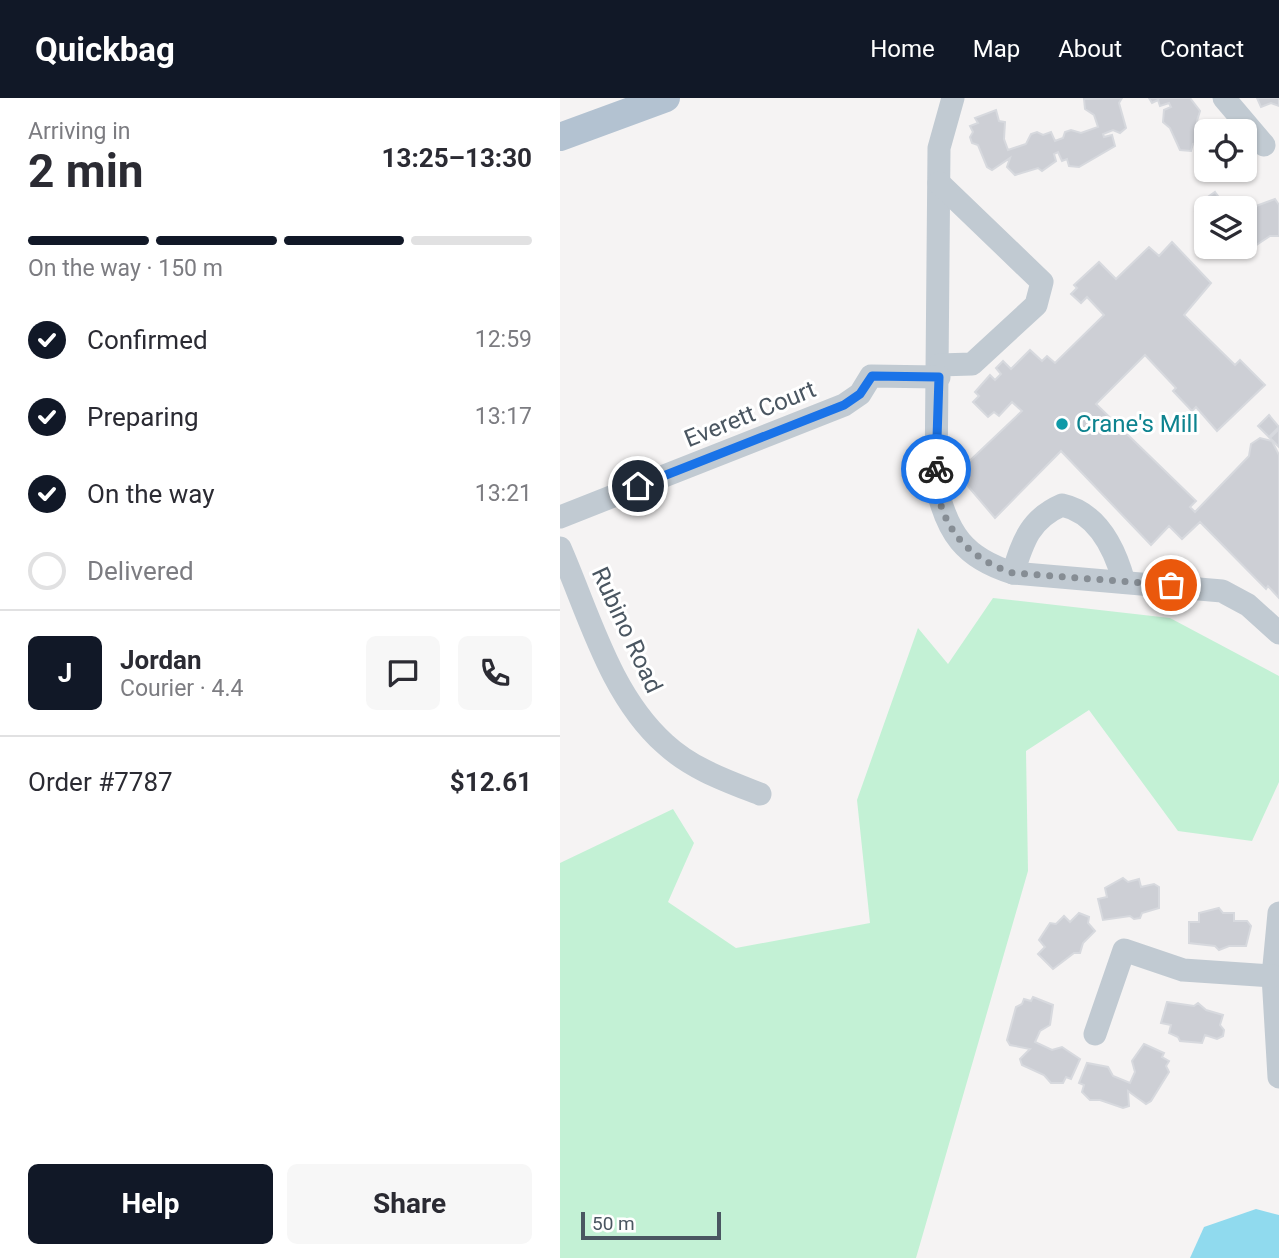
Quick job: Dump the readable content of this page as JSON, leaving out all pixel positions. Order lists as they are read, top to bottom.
{
  "streets": {
    "street": ["Everett Court", "Rubino Road"]
  },
  "places": ["Crane's Mill"],
  "scale_bar": "50 m",
  "page": {
    "header": "Quickbag",
    "nav": [
      "Home",
      "Map",
      "About",
      "Contact"
    ],
    "heading": ["2 min", "Arriving in", "13:25–13:30"],
    "panel": [
      "Jordan",
      "Courier · 4.4",
      "Order #7787",
      "$12.61"
    ],
    "bar": "On the way · 150 m",
    "list": [
      ["Confirmed", "12:59"],
      ["Preparing", "13:17"],
      ["On the way", "13:21"],
      "Delivered"
    ],
    "round": "J",
    "buttons": ["Help", "Share"],
    "scale": "50 m"
  }
}
